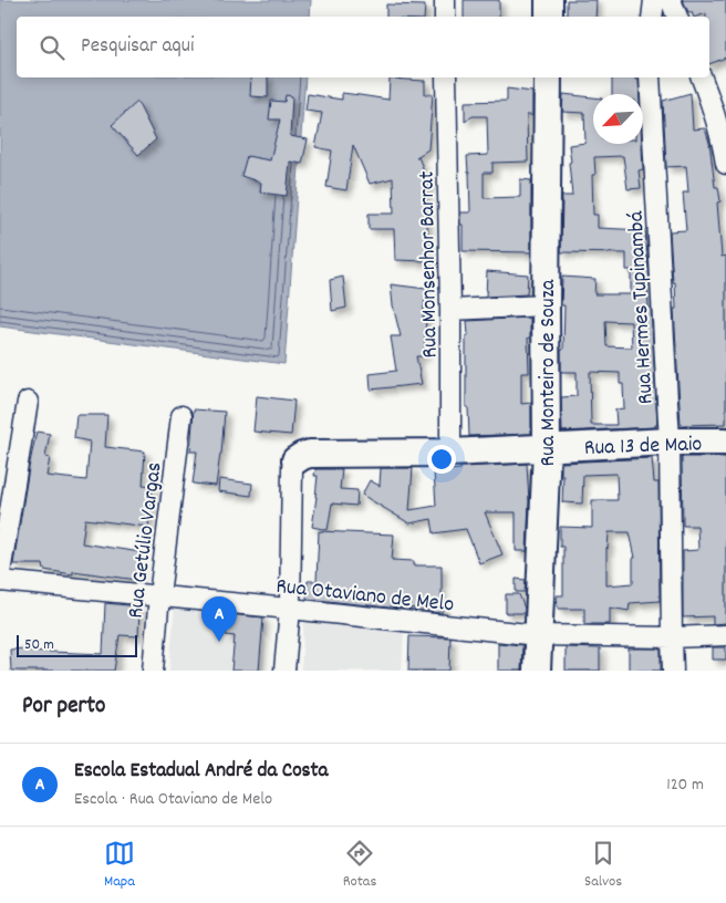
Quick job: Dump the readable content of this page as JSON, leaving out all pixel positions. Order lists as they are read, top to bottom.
{
  "streets": {
    "street": [
      "Rua Monsenhor Barrat",
      "Rua Hermes Tupinambá",
      "Rua Monteiro de Souza",
      "Rua 13 de Maio",
      "Rua Getúlio Vargas",
      "Rua Otaviano de Melo"
    ]
  },
  "crossings": [
    ["Rua Monsenhor Barrat", "Rua 13 de Maio"],
    ["Rua Hermes Tupinambá", "Rua 13 de Maio"],
    ["Rua Hermes Tupinambá", "Rua Otaviano de Melo"],
    ["Rua Monteiro de Souza", "Rua 13 de Maio"],
    ["Rua Monteiro de Souza", "Rua Otaviano de Melo"],
    ["Rua Getúlio Vargas", "Rua Otaviano de Melo"]
  ],
  "scale_bar": "50 m",
  "north": "bottom left",
  "page": {
    "search": "Pesquisar aqui",
    "pins": "A",
    "scale": "50 m",
    "heading": "Por perto",
    "list": [
      {
        "mark": "A",
        "name": "Escola Estadual André da Costa",
        "note": "Escola · Rua Otaviano de Melo",
        "value": "120 m"
      }
    ],
    "nav": ["Mapa", "Rotas", "Salvos"]
  }
}
